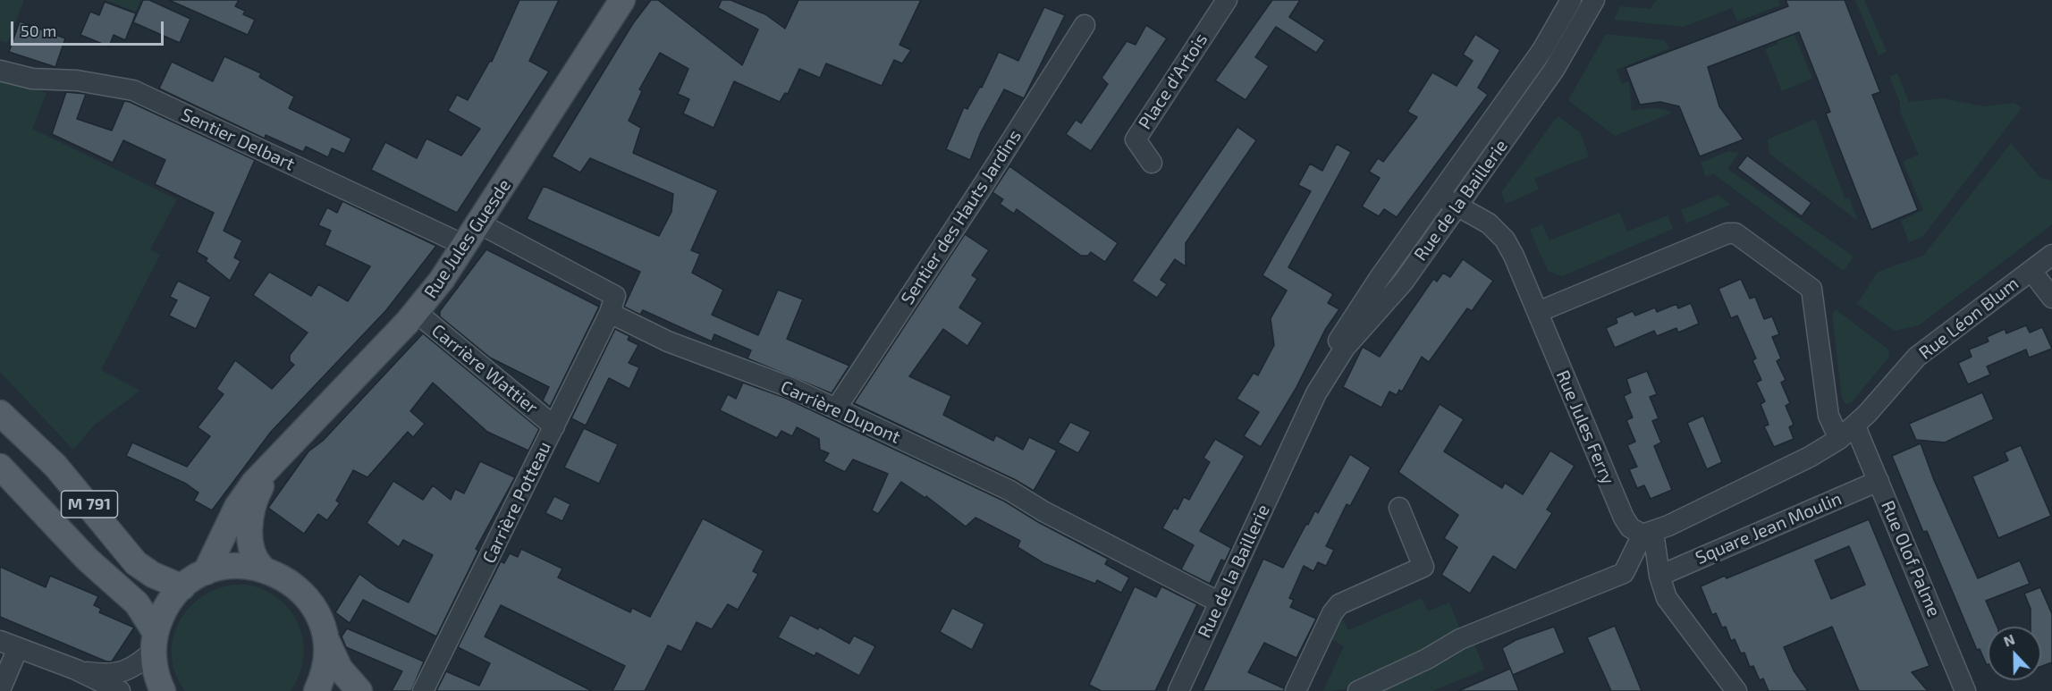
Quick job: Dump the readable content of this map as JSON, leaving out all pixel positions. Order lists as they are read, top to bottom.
{
  "streets": {
    "main road": ["Rue Jules Guesde", "M 791"],
    "street": [
      "Place d'Artois",
      "Sentier Delbart",
      "Rue de la Baillerie",
      "Sentier des Hauts Jardins",
      "Rue Léon Blum",
      "Carrière Wattier",
      "Carrière Dupont",
      "Rue Jules Ferry",
      "Carrière Potteau",
      "Square Jean Moulin",
      "Rue Olof Palme"
    ]
  },
  "crossings": [
    ["Sentier Delbart", "Rue Jules Guesde"],
    ["Rue de la Baillerie", "Carrière Dupont"],
    ["Rue de la Baillerie", "Rue Jules Ferry"],
    ["Sentier des Hauts Jardins", "Carrière Dupont"],
    ["Rue Jules Guesde", "Carrière Wattier"],
    ["Rue Léon Blum", "Rue Olof Palme"],
    ["Carrière Wattier", "Carrière Potteau"],
    ["Carrière Dupont", "Carrière Potteau"],
    ["Square Jean Moulin", "Rue Olof Palme"]
  ],
  "scale_bar": "50 m",
  "north": "top"
}
